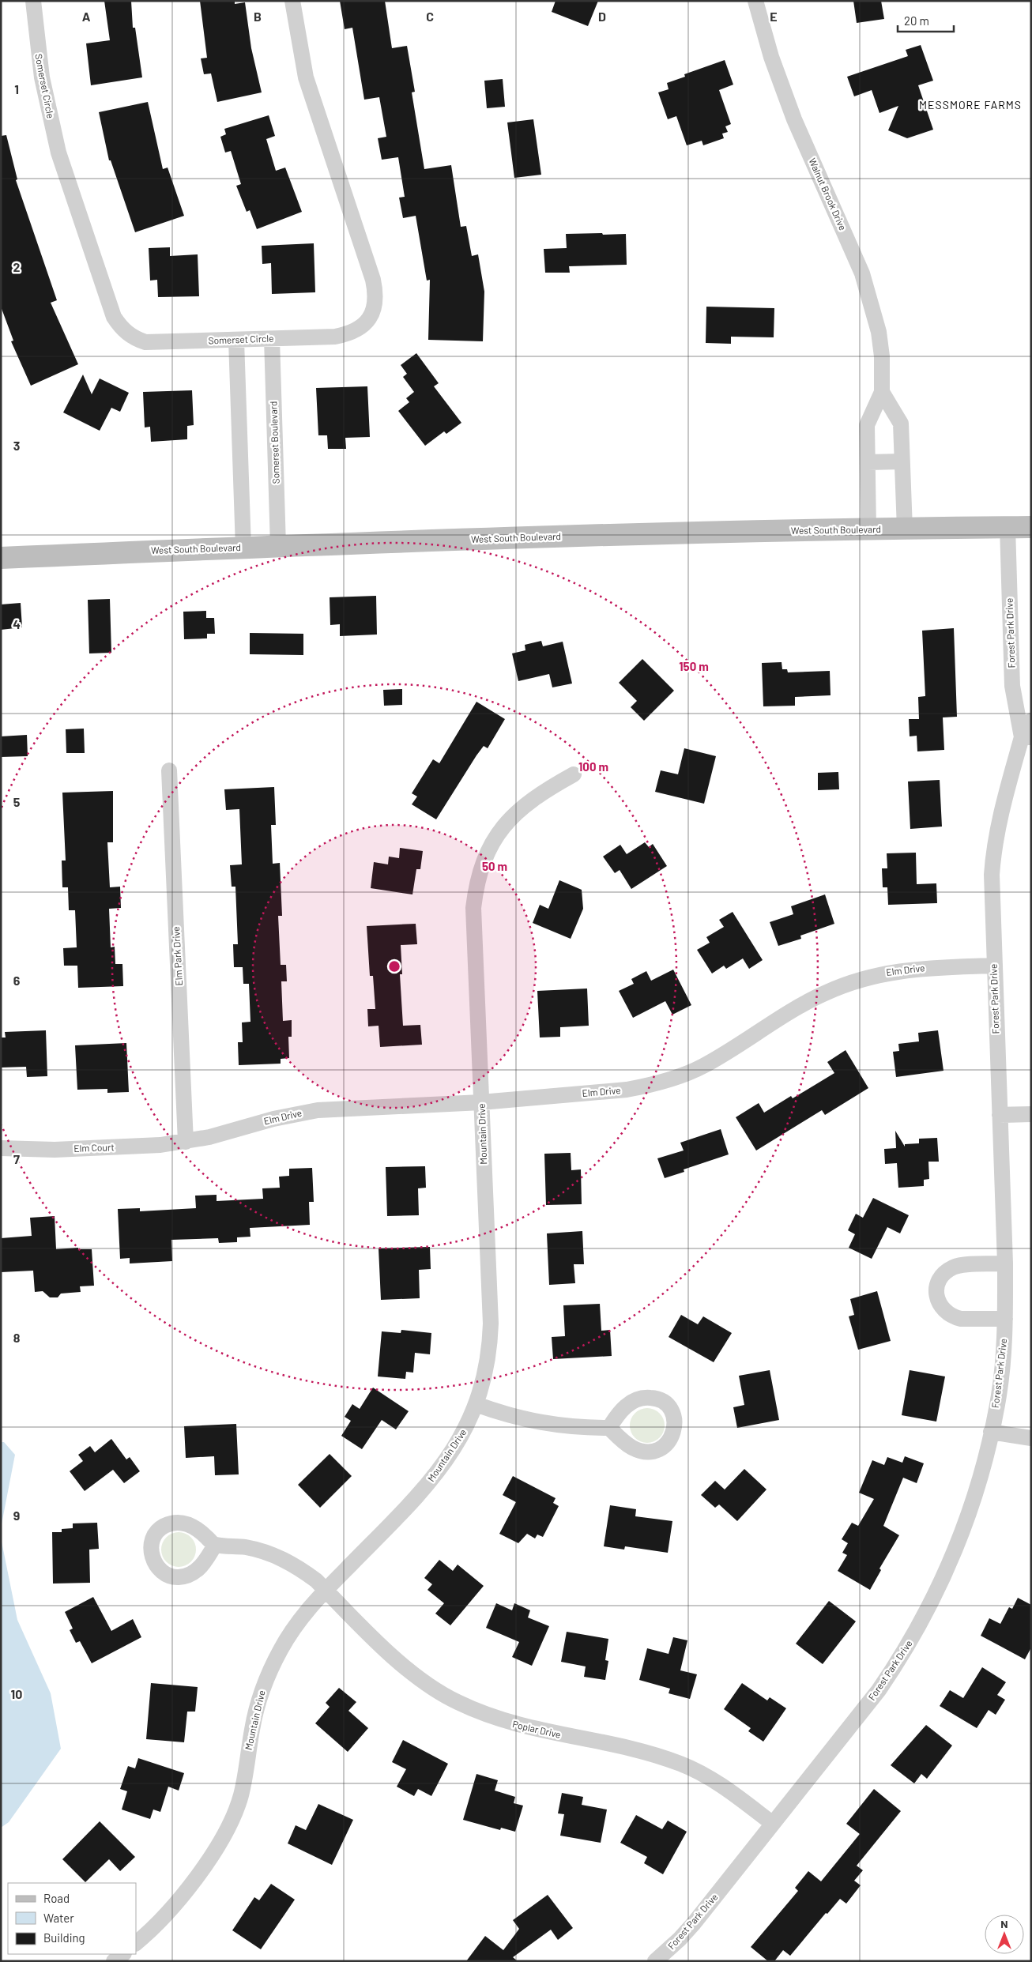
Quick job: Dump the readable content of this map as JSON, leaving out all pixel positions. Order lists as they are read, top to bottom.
{
  "streets": {
    "main road": ["West South Boulevard"],
    "street": [
      "Somerset Circle",
      "Walnut Brook Drive",
      "Somerset Boulevard",
      "Forest Park Drive",
      "Elm Park Drive",
      "Elm Drive",
      "Mountain Drive",
      "Elm Court",
      "Poplar Drive"
    ]
  },
  "crossings": [
    ["Somerset Circle", "Somerset Boulevard"],
    ["Walnut Brook Drive", "West South Boulevard"],
    ["Somerset Boulevard", "West South Boulevard"],
    ["West South Boulevard", "Forest Park Drive"],
    ["Forest Park Drive", "Elm Drive"],
    ["Forest Park Drive", "Poplar Drive"],
    ["Elm Park Drive", "Elm Drive"],
    ["Elm Park Drive", "Elm Court"],
    ["Elm Drive", "Mountain Drive"],
    ["Elm Drive", "Elm Court"],
    ["Mountain Drive", "Poplar Drive"]
  ],
  "districts": ["MESSMORE FARMS"],
  "legend": ["Road", "Water", "Building"],
  "scale_bar": "20 m",
  "north": "top",
  "grid": {
    "columns": [
      "A",
      "B",
      "C",
      "D",
      "E"
    ],
    "rows": [
      "1",
      "2",
      "3",
      "4",
      "5",
      "6",
      "7",
      "8",
      "9",
      "10"
    ]
  },
  "rings": ["150 m", "100 m", "50 m"]
}
